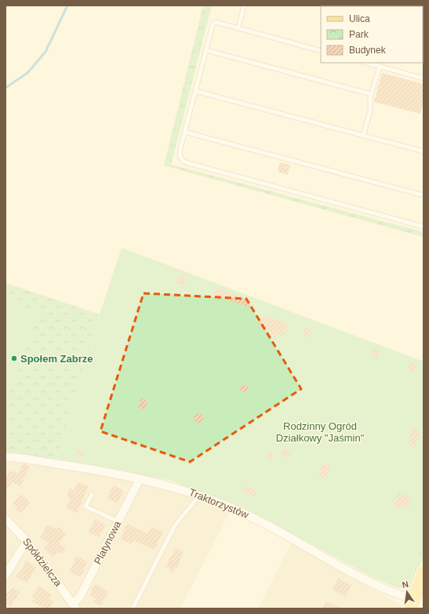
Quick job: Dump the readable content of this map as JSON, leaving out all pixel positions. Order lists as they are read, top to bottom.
{
  "streets": {
    "street": ["Traktorzystów", "Platynowa", "Spółdzielcza"]
  },
  "crossings": [
    ["Traktorzystów", "Platynowa"],
    ["Platynowa", "Spółdzielcza"]
  ],
  "parks": ["Rodzinny Ogród Działkowy \"Jaśmin\""],
  "places": ["Społem Zabrze"],
  "legend": ["Ulica", "Park", "Budynek"],
  "north": "top"
}
